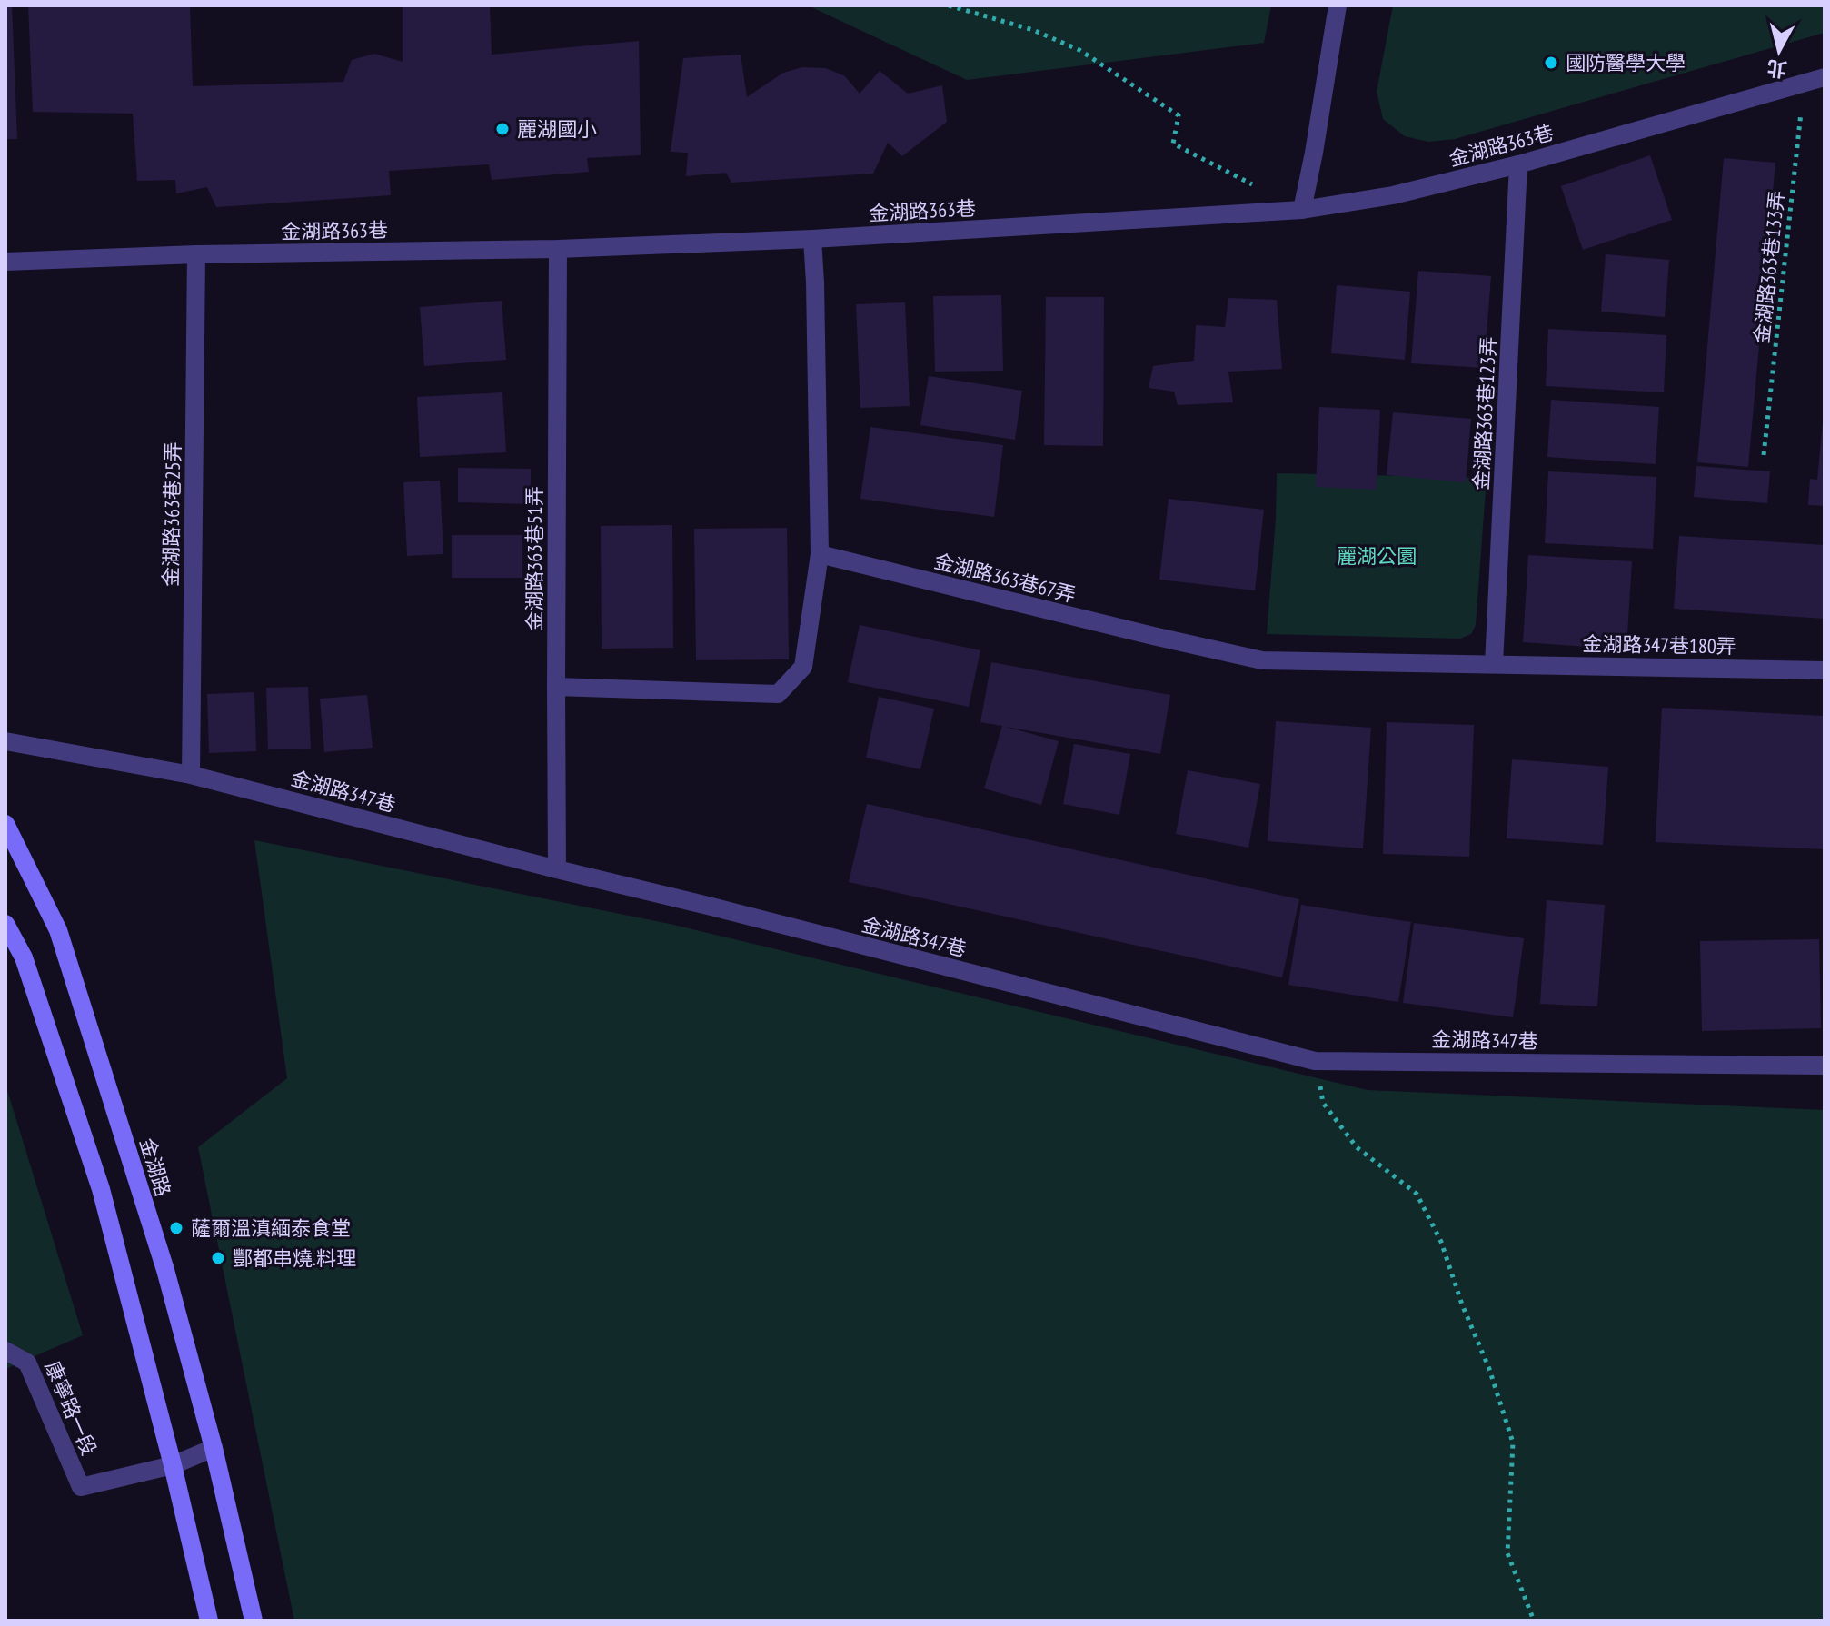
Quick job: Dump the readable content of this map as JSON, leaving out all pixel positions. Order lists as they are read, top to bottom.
{
  "streets": {
    "main road": ["金湖路"],
    "street": [
      "金湖路363巷",
      "金湖路363巷123弄",
      "金湖路363巷25弄",
      "金湖路363巷51弄",
      "金湖路363巷67弄",
      "金湖路347巷180弄",
      "金湖路347巷",
      "康寧路一段"
    ],
    "path": ["金湖路363巷133弄"]
  },
  "crossings": [
    ["金湖路363巷", "金湖路363巷133弄"],
    ["金湖路363巷", "金湖路363巷123弄"],
    ["金湖路363巷", "金湖路363巷25弄"],
    ["金湖路363巷", "金湖路363巷51弄"],
    ["金湖路363巷123弄", "金湖路363巷67弄"],
    ["金湖路363巷123弄", "金湖路347巷180弄"],
    ["金湖路363巷25弄", "金湖路347巷"],
    ["金湖路363巷51弄", "金湖路347巷"],
    ["金湖路363巷67弄", "金湖路347巷180弄"],
    ["金湖路", "康寧路一段"]
  ],
  "parks": ["麗湖公園"],
  "places": [
    "國防醫學大學",
    "麗湖國小",
    "薩爾溫滇緬泰食堂",
    "酆都串燒.料理"
  ],
  "north": "bottom"
}
